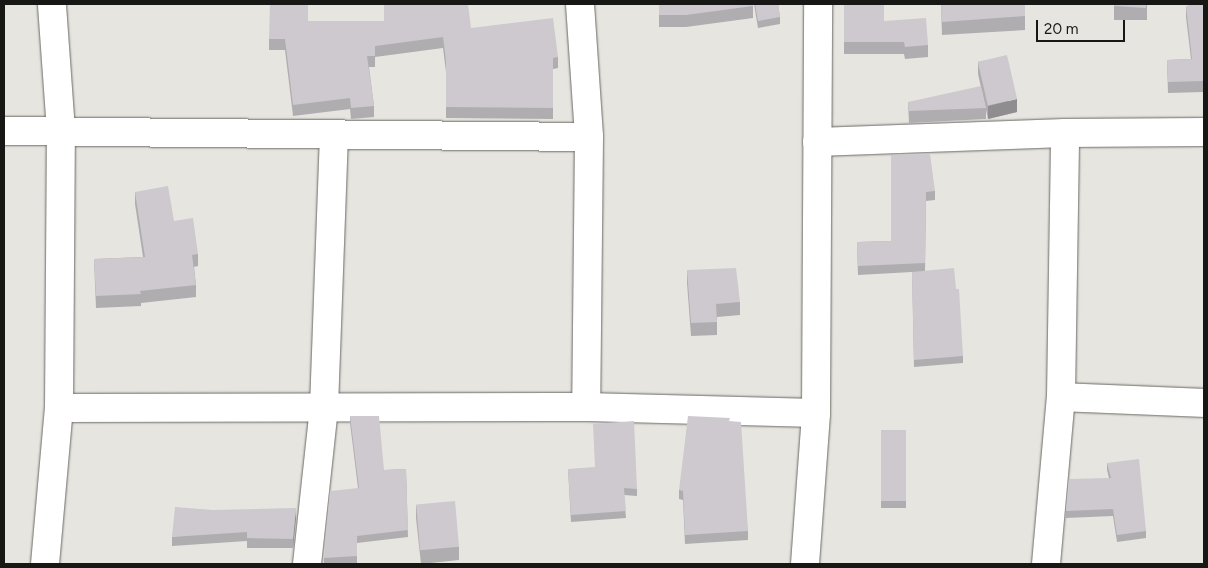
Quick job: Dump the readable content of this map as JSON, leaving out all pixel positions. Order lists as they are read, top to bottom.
{
  "scale_bar": "20 m"
}
